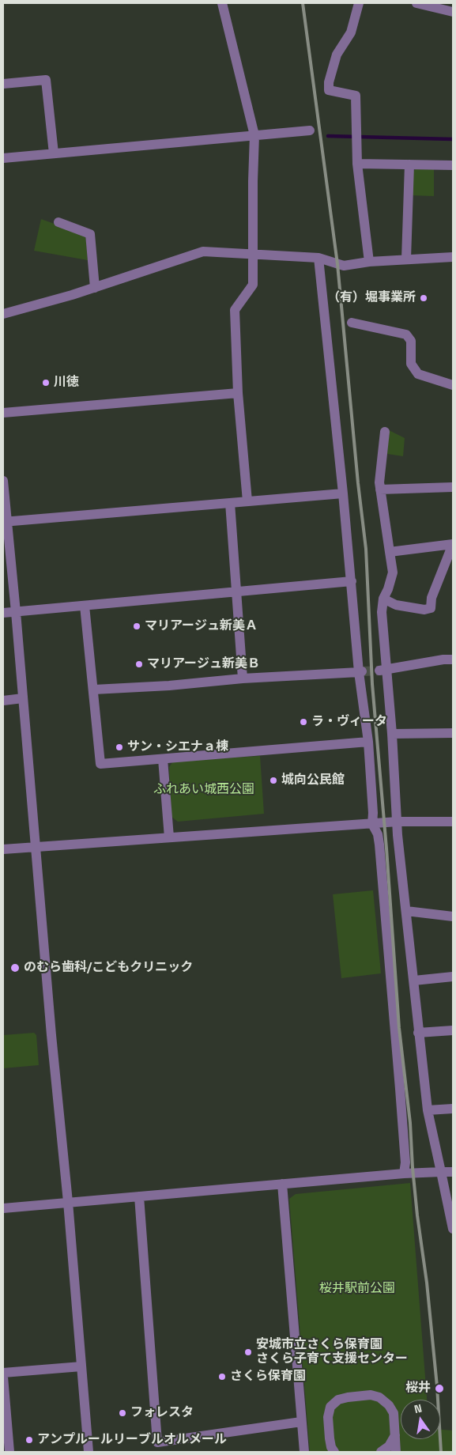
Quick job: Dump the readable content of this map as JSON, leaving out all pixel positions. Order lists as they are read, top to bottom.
{
  "parks": ["ふれあい城西公園", "桜井駅前公園"],
  "places": [
    "（有）堀事業所",
    "川徳",
    "マリアージュ新美Ａ",
    "マリアージュ新美Ｂ",
    "ラ・ヴィータ",
    "サン・シエナａ棟",
    "城向公民館",
    "のむら歯科/こどもクリニック",
    "安城市立さくら保育園 さくら子育て支援センター",
    "さくら保育園",
    "桜井",
    "フォレスタ",
    "アンプルールリーブルオルメール"
  ],
  "north": "top"
}
